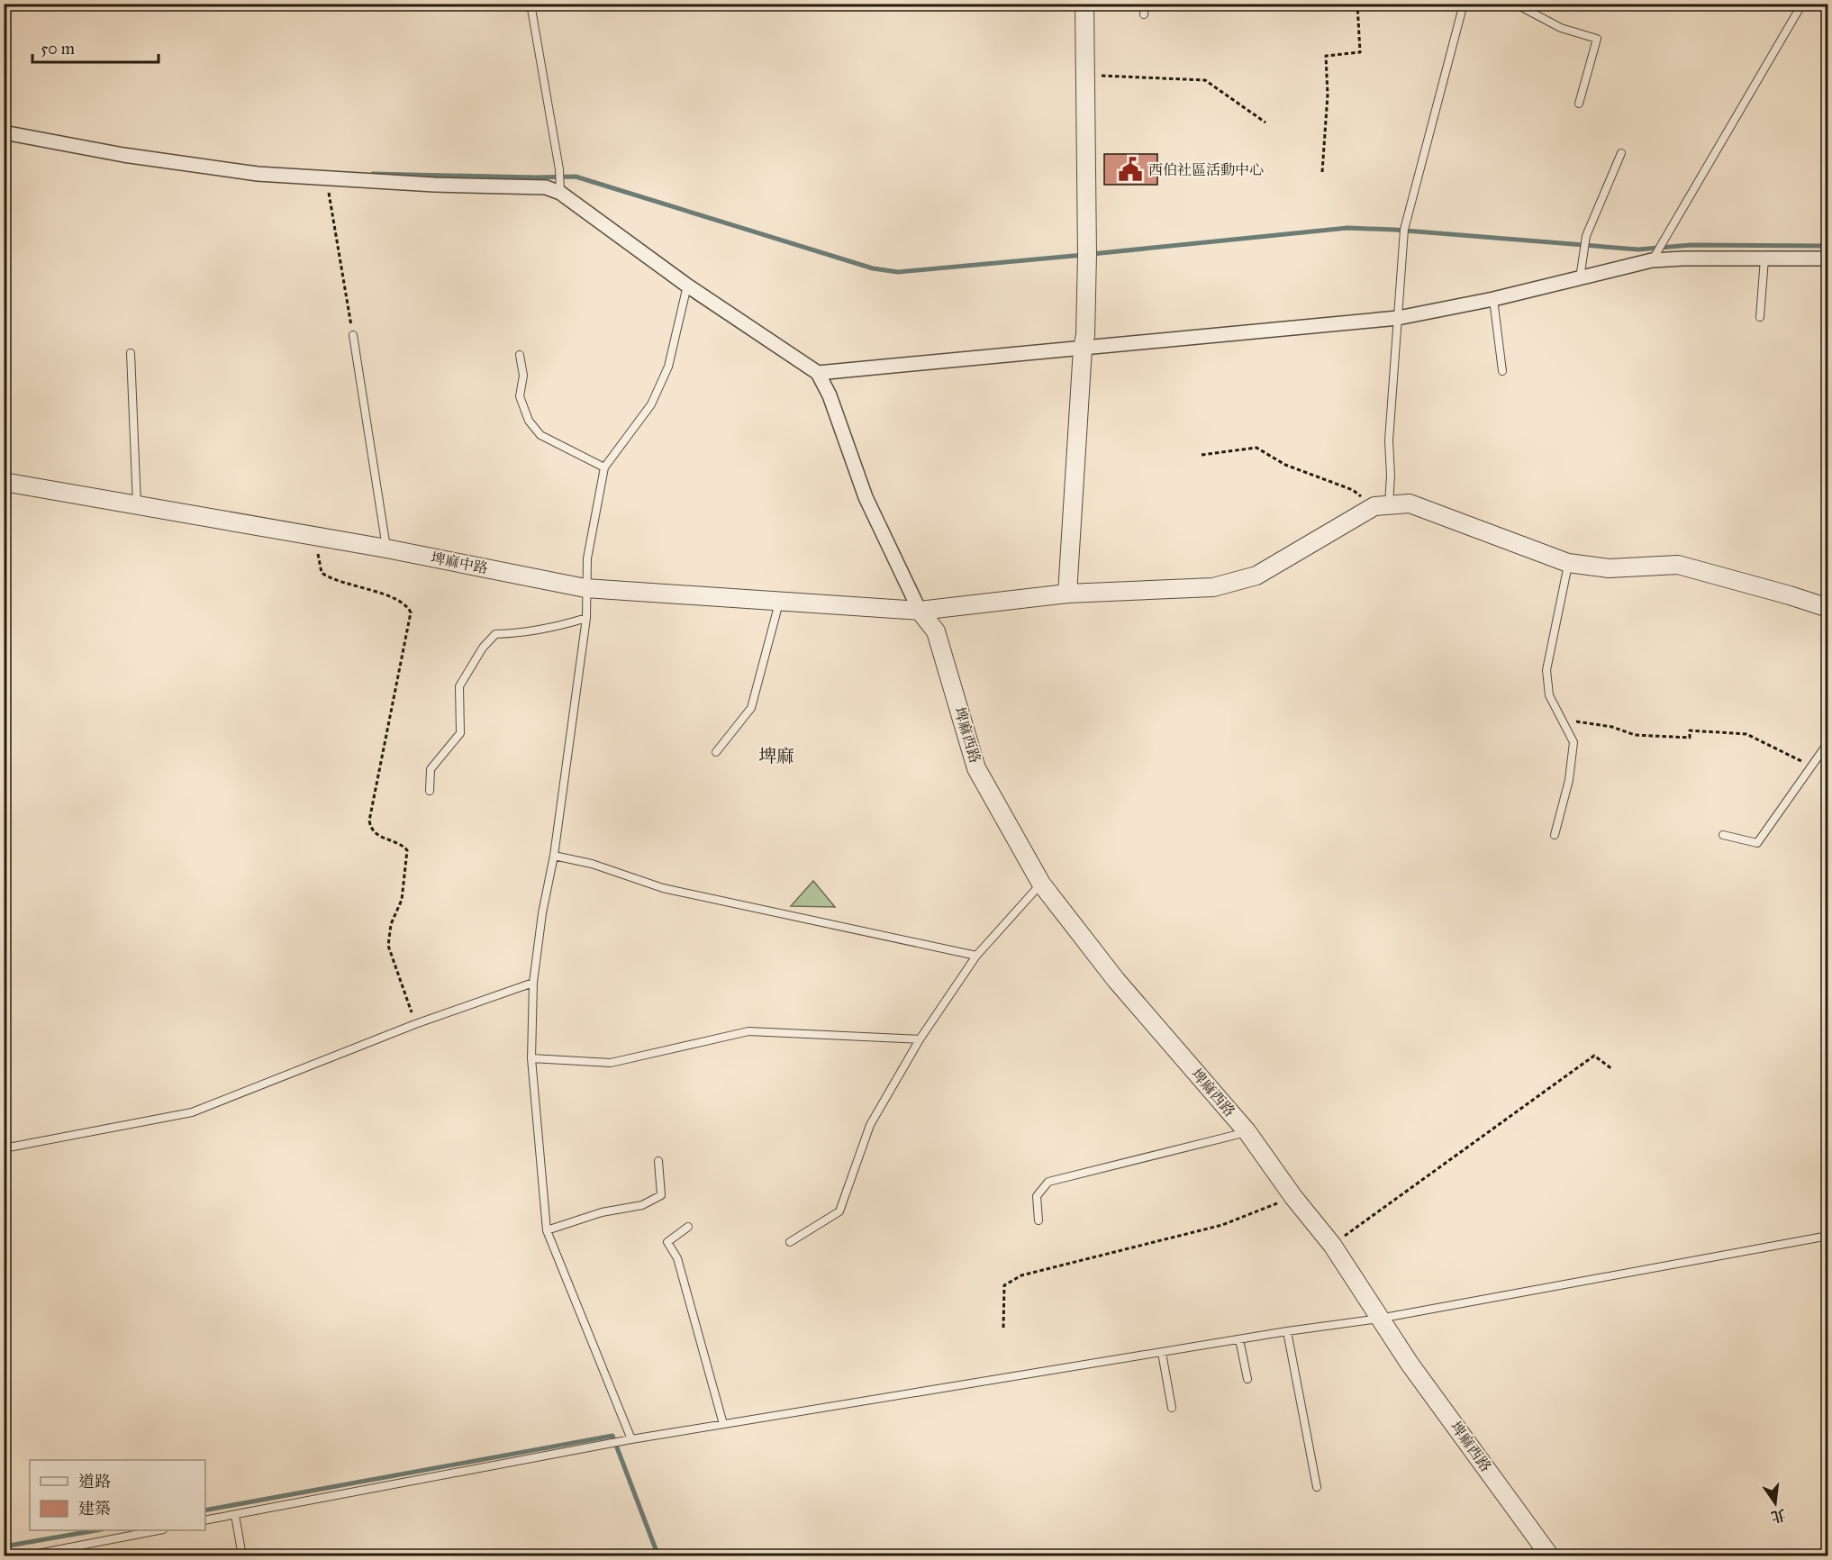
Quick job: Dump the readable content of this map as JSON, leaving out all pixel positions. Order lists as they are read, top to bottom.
{
  "streets": {
    "street": ["埤麻中路", "埤麻西路"]
  },
  "crossings": [
    ["埤麻中路", "埤麻西路"]
  ],
  "districts": ["埤麻"],
  "places": {
    "public building": ["西伯社區活動中心"]
  },
  "legend": ["道路", "建築"],
  "scale_bar": "50 m",
  "north": "bottom"
}
